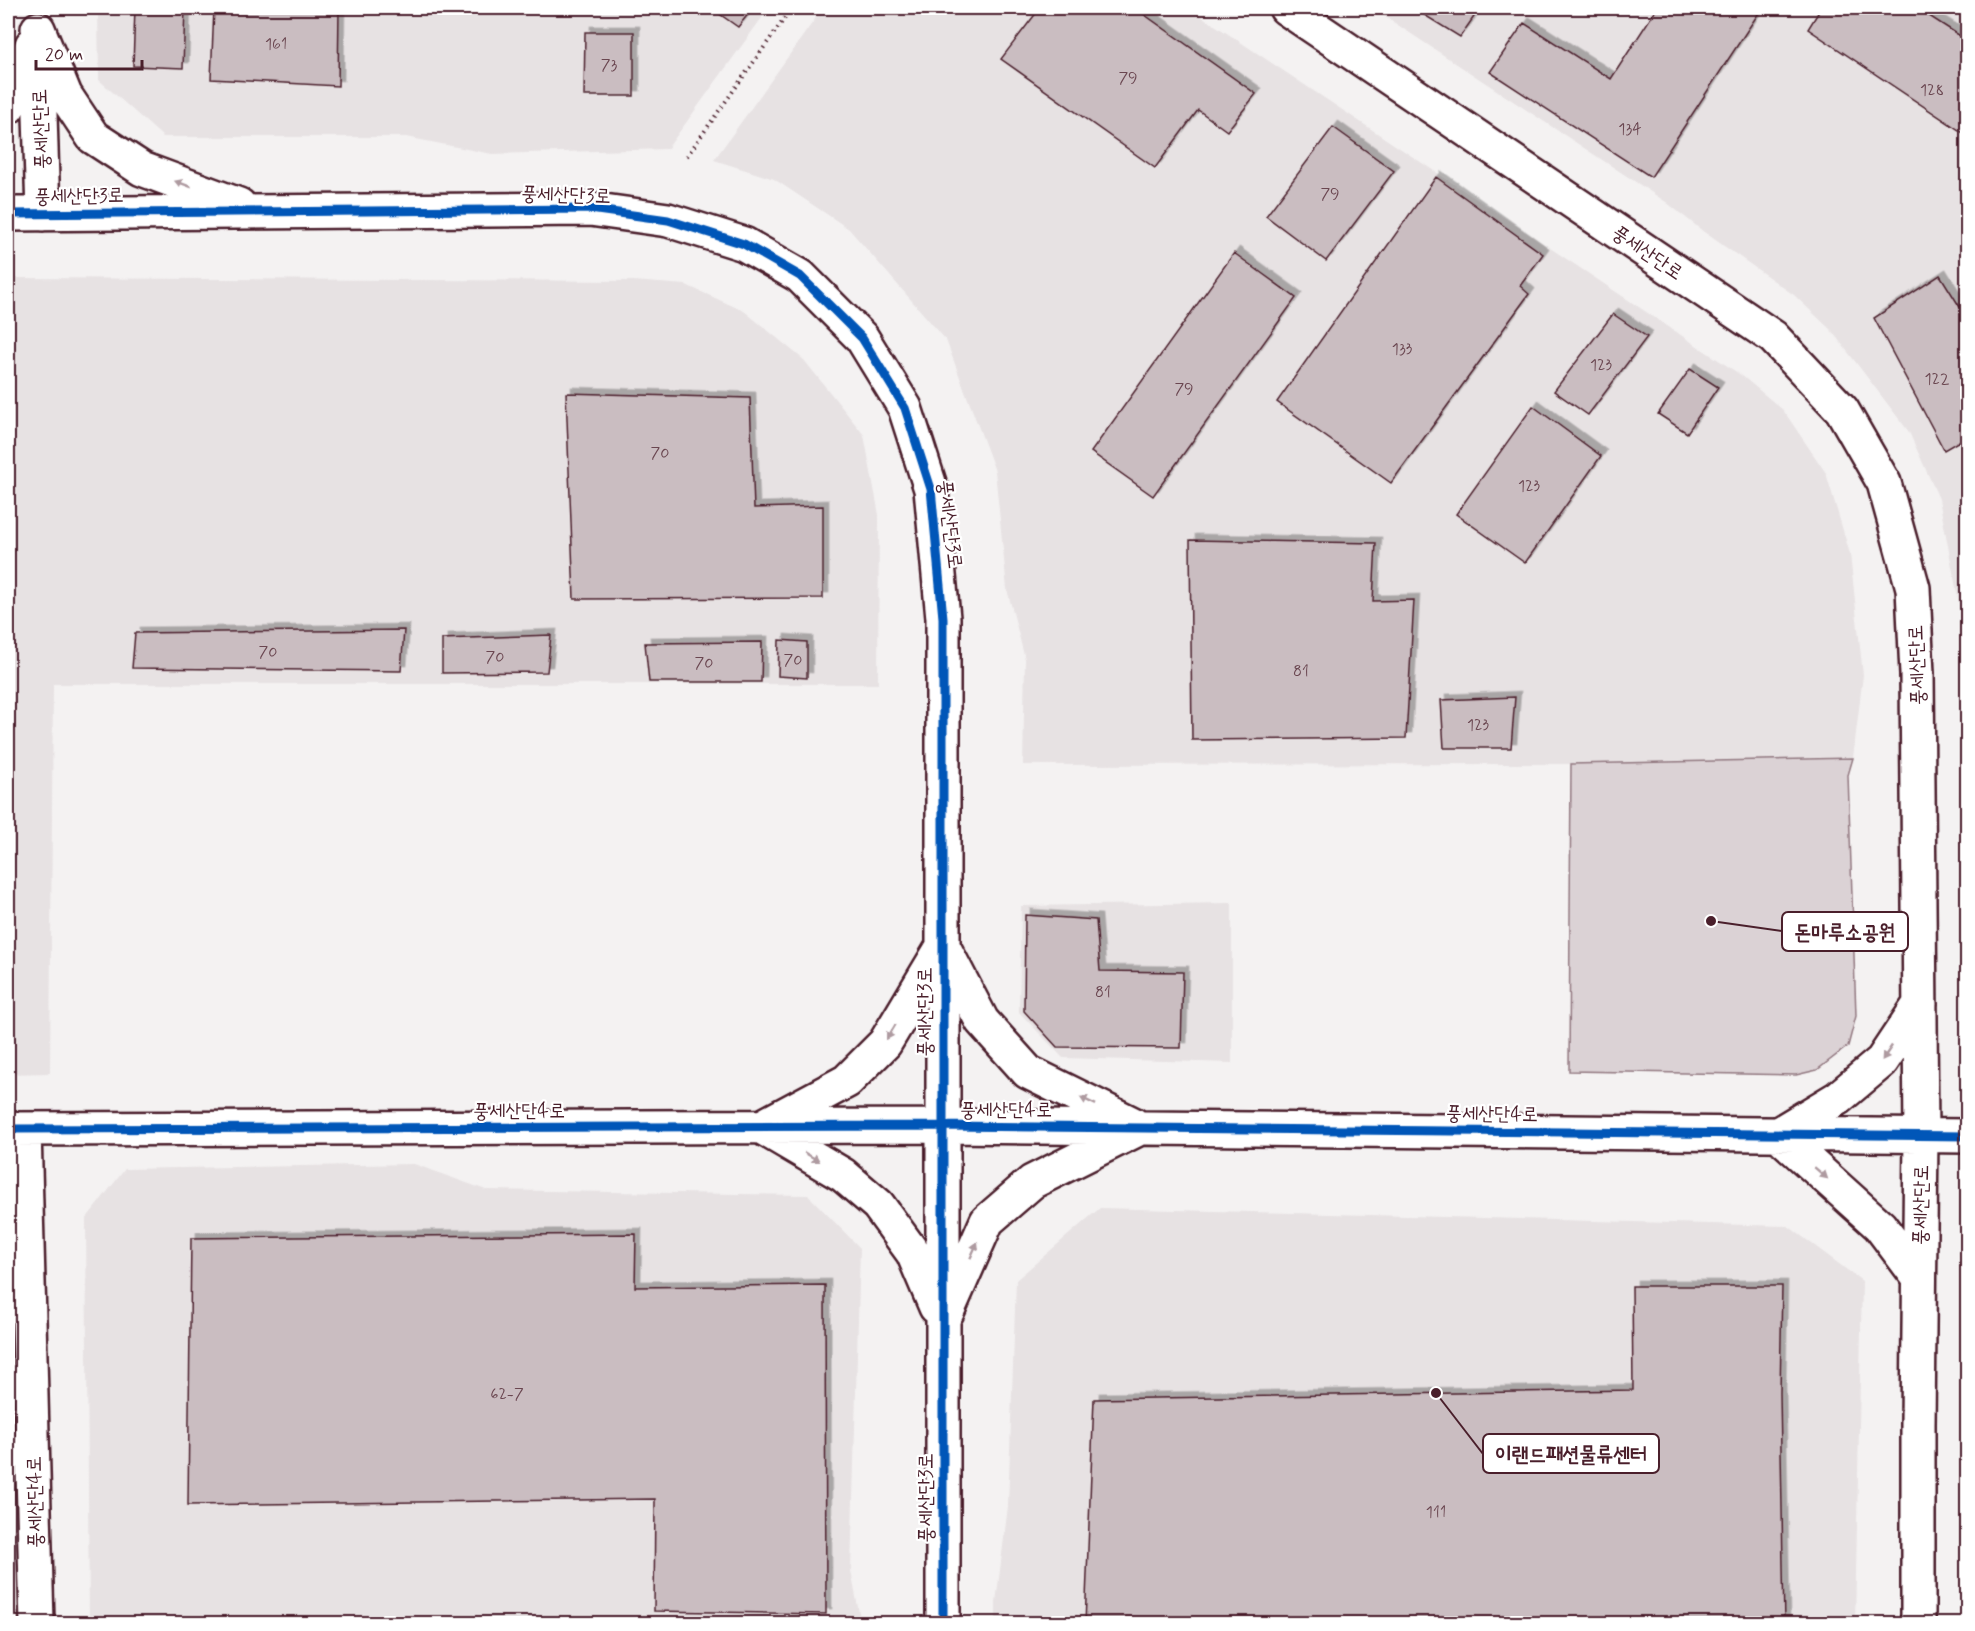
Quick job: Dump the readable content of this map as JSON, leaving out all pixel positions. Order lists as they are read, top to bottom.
{
  "streets": {
    "street": ["풍세산단로", "풍세산단3로", "풍세산단4로"]
  },
  "crossings": [
    ["풍세산단로", "풍세산단3로"],
    ["풍세산단로", "풍세산단4로"],
    ["풍세산단3로", "풍세산단4로"]
  ],
  "places": ["돈마루소공원", "이랜드패션물류센터"],
  "house_numbers": [
    "161",
    "73",
    "79",
    "128",
    "134",
    "79",
    "133",
    "123",
    "122",
    "79",
    "70",
    "123",
    "70",
    "70",
    "70",
    "70",
    "81",
    "123",
    "81",
    "62-7",
    "111"
  ],
  "scale_bar": "20 m"
}
